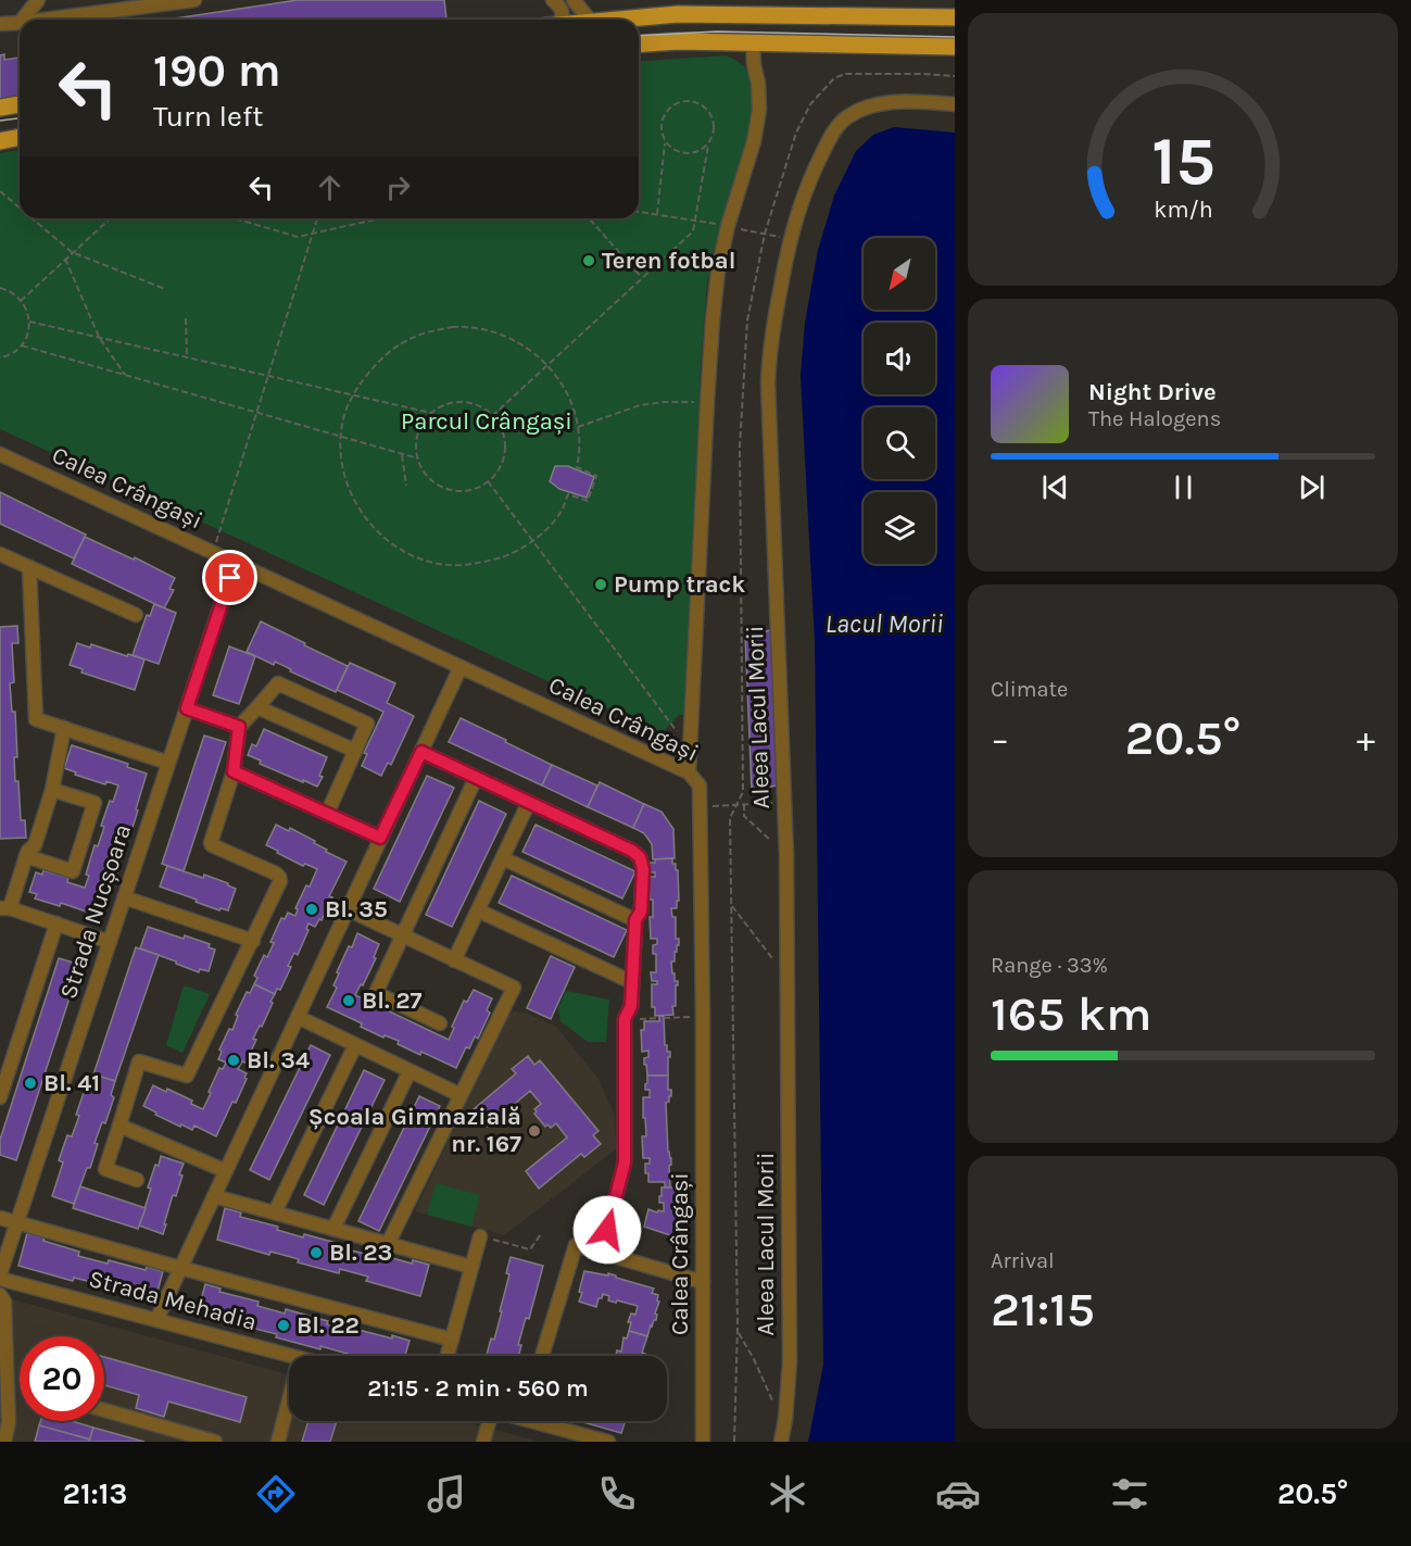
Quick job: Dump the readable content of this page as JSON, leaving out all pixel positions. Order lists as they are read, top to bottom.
{
  "streets": {
    "street": [
      "Calea Crângași",
      "Aleea Lacul Morii",
      "Strada Nucșoara",
      "Strada Mehadia"
    ]
  },
  "crossings": [
    ["Calea Crângași", "Strada Nucșoara"],
    ["Strada Nucșoara", "Strada Mehadia"]
  ],
  "water": ["Lacul Morii"],
  "parks": ["Parcul Crângași"],
  "places": [
    "Teren fotbal",
    "Pump track",
    "Bl. 35",
    "Bl. 27",
    "Bl. 34",
    "Bl. 41",
    "Școala Gimnazială nr. 167",
    "Bl. 23",
    "Bl. 22"
  ],
  "north": "bottom left",
  "page": {
    "turn": ["190 m", "Turn left"],
    "song": ["Night Drive", "The Halogens"],
    "tile": [
      "Climate",
      ["Range · 33%", "165 km"],
      ["Arrival", "21:15"]
    ],
    "heat": ["−", "20.5°", "+"],
    "limit": "20",
    "trip": "21:15 · 2 min · 560 m",
    "tabs": ["21:13", "20.5°"],
    "gauge": ["15", "km/h"]
  }
}
